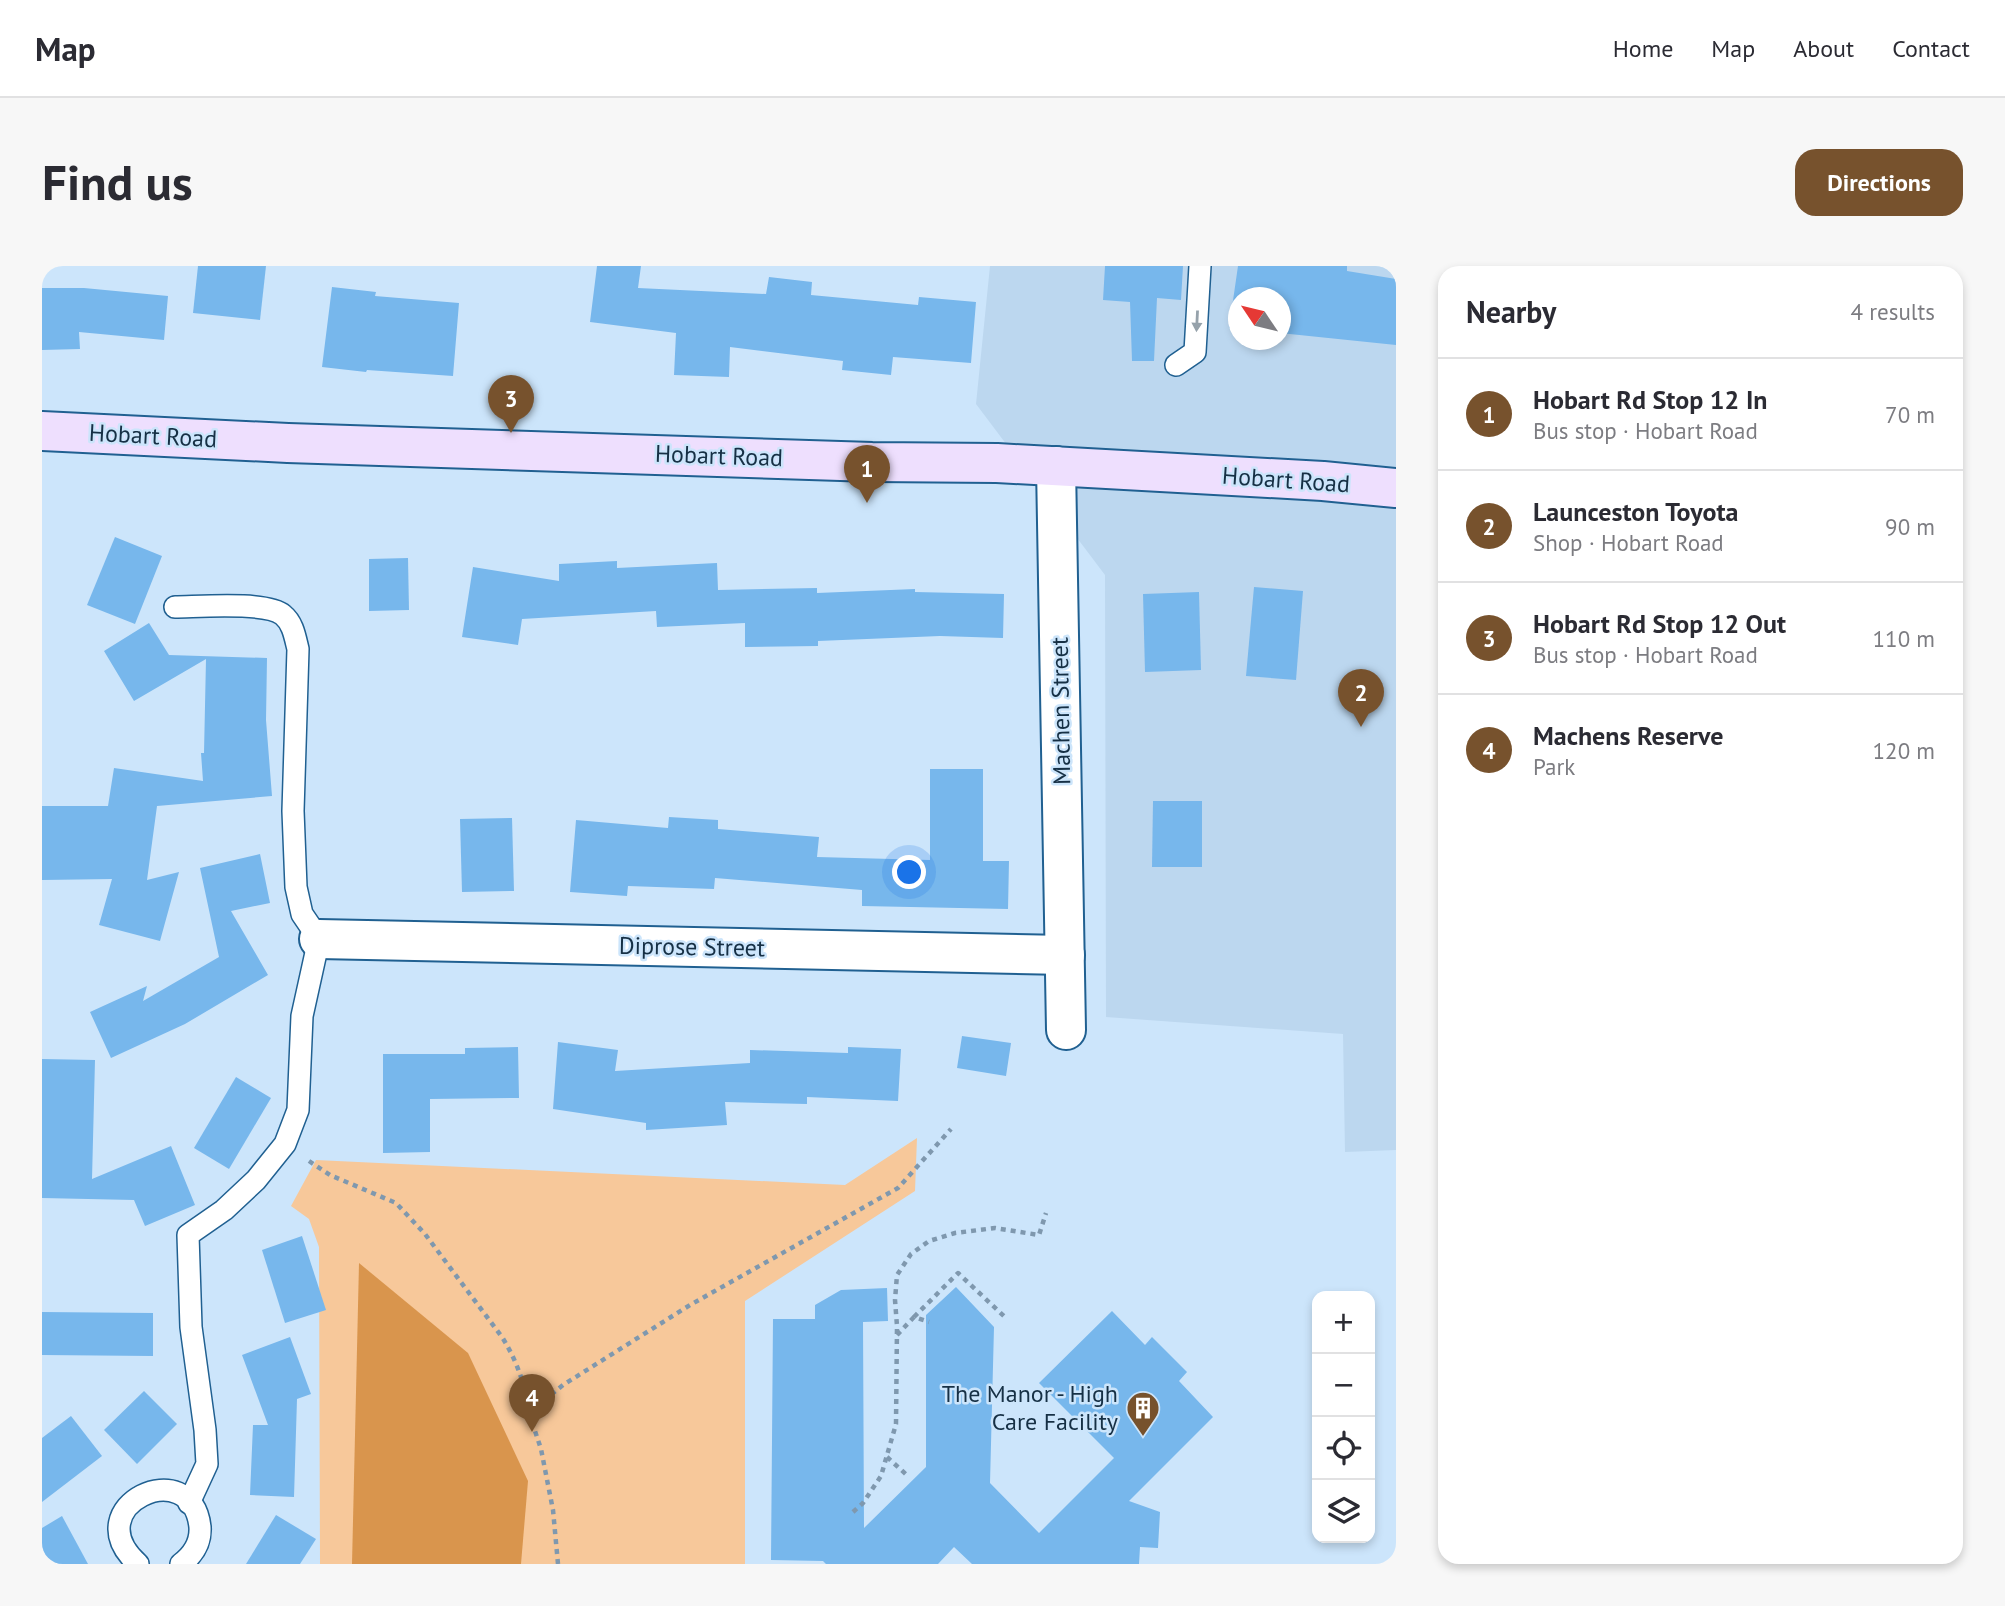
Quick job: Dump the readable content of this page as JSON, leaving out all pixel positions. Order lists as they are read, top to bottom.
{
  "streets": {
    "main road": ["Hobart Road"],
    "street": ["Machen Street", "Diprose Street"]
  },
  "crossings": [
    ["Hobart Road", "Machen Street"],
    ["Machen Street", "Diprose Street"]
  ],
  "places": {
    "building": ["The Manor - High Care Facility"]
  },
  "north": "top left",
  "page": {
    "header": "Map",
    "nav": [
      "Home",
      "Map",
      "About",
      "Contact"
    ],
    "buttons": "Directions",
    "title": "Find us",
    "heading": ["Nearby", "4 results"],
    "list": [
      {
        "mark": "1",
        "name": "Hobart Rd Stop 12 In",
        "note": "Bus stop · Hobart Road",
        "value": "70 m"
      },
      {
        "mark": "2",
        "name": "Launceston Toyota",
        "note": "Shop · Hobart Road",
        "value": "90 m"
      },
      {
        "mark": "3",
        "name": "Hobart Rd Stop 12 Out",
        "note": "Bus stop · Hobart Road",
        "value": "110 m"
      },
      {
        "mark": "4",
        "name": "Machens Reserve",
        "note": "Park",
        "value": "120 m"
      }
    ],
    "pins": [
      "3",
      "1",
      "2",
      "4"
    ],
    "map_buttons": ["+", "−"]
  }
}
